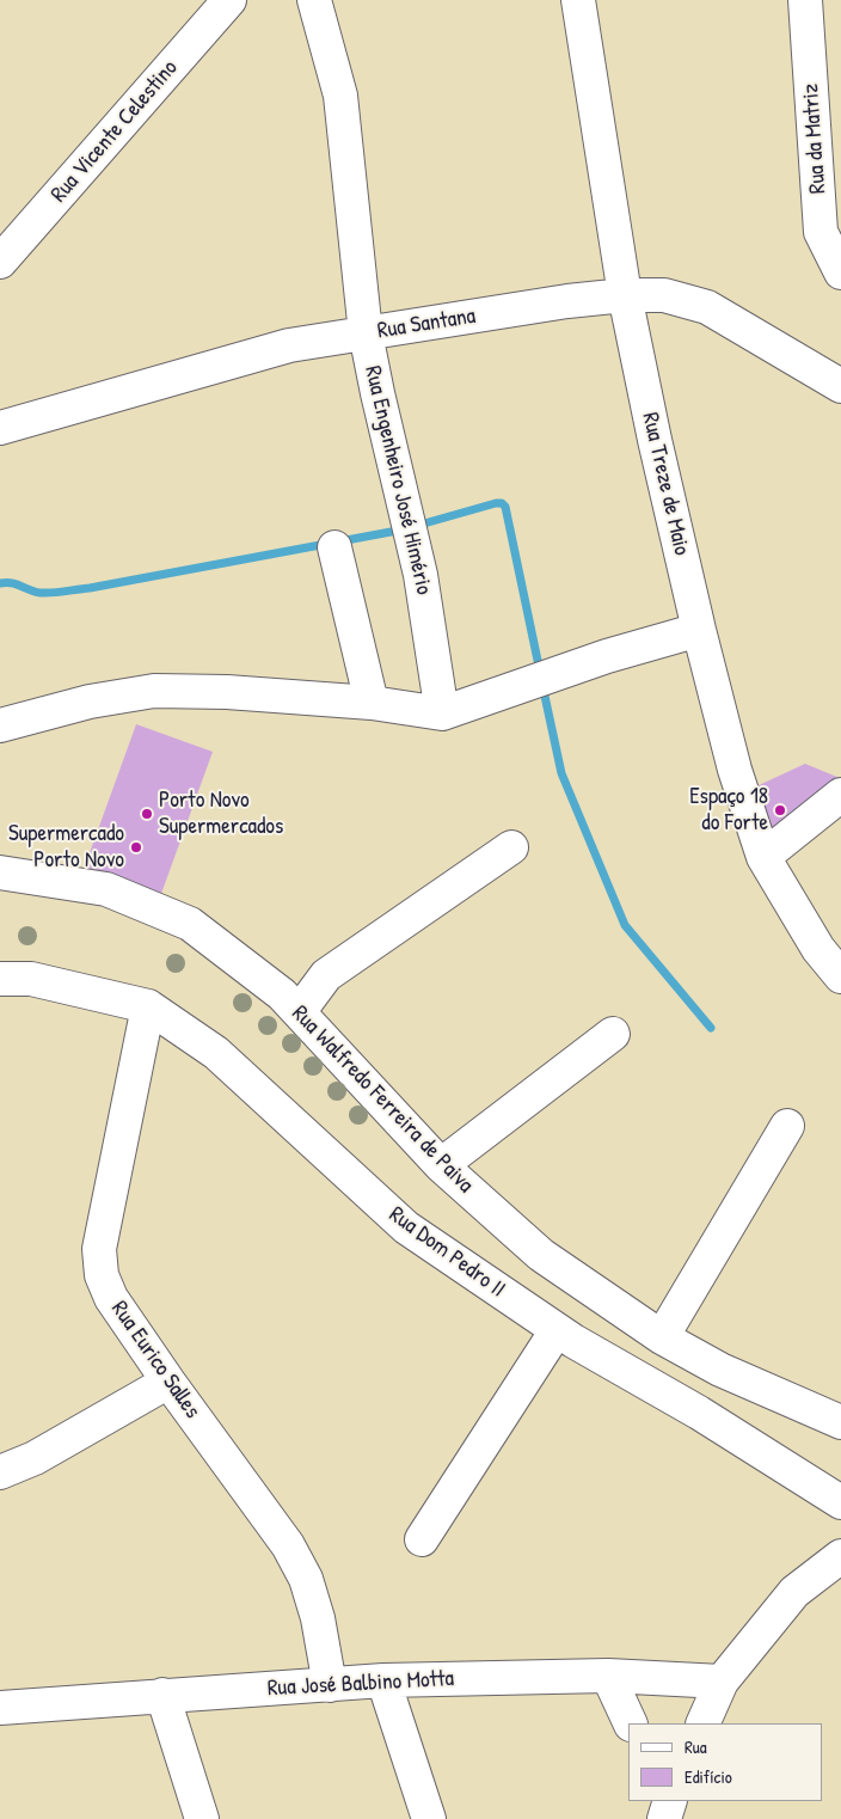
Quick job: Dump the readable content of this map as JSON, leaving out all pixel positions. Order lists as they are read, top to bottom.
{
  "streets": {
    "street": [
      "Rua Vicente Celestino",
      "Rua da Matriz",
      "Rua Santana",
      "Rua Engenheiro José Himério",
      "Rua Treze de Maio",
      "Rua Walfredo Ferreira de Paiva",
      "Rua Dom Pedro II",
      "Rua Eurico Salles",
      "Rua José Balbino Motta"
    ]
  },
  "crossings": [
    ["Rua Santana", "Rua Engenheiro José Himério"],
    ["Rua Santana", "Rua Treze de Maio"],
    ["Rua Dom Pedro II", "Rua Eurico Salles"],
    ["Rua Eurico Salles", "Rua José Balbino Motta"]
  ],
  "places": ["Espaço 18 do Forte", "Porto Novo Supermercados", "Supermercado Porto Novo"],
  "legend": ["Rua", "Edifício"]
}
